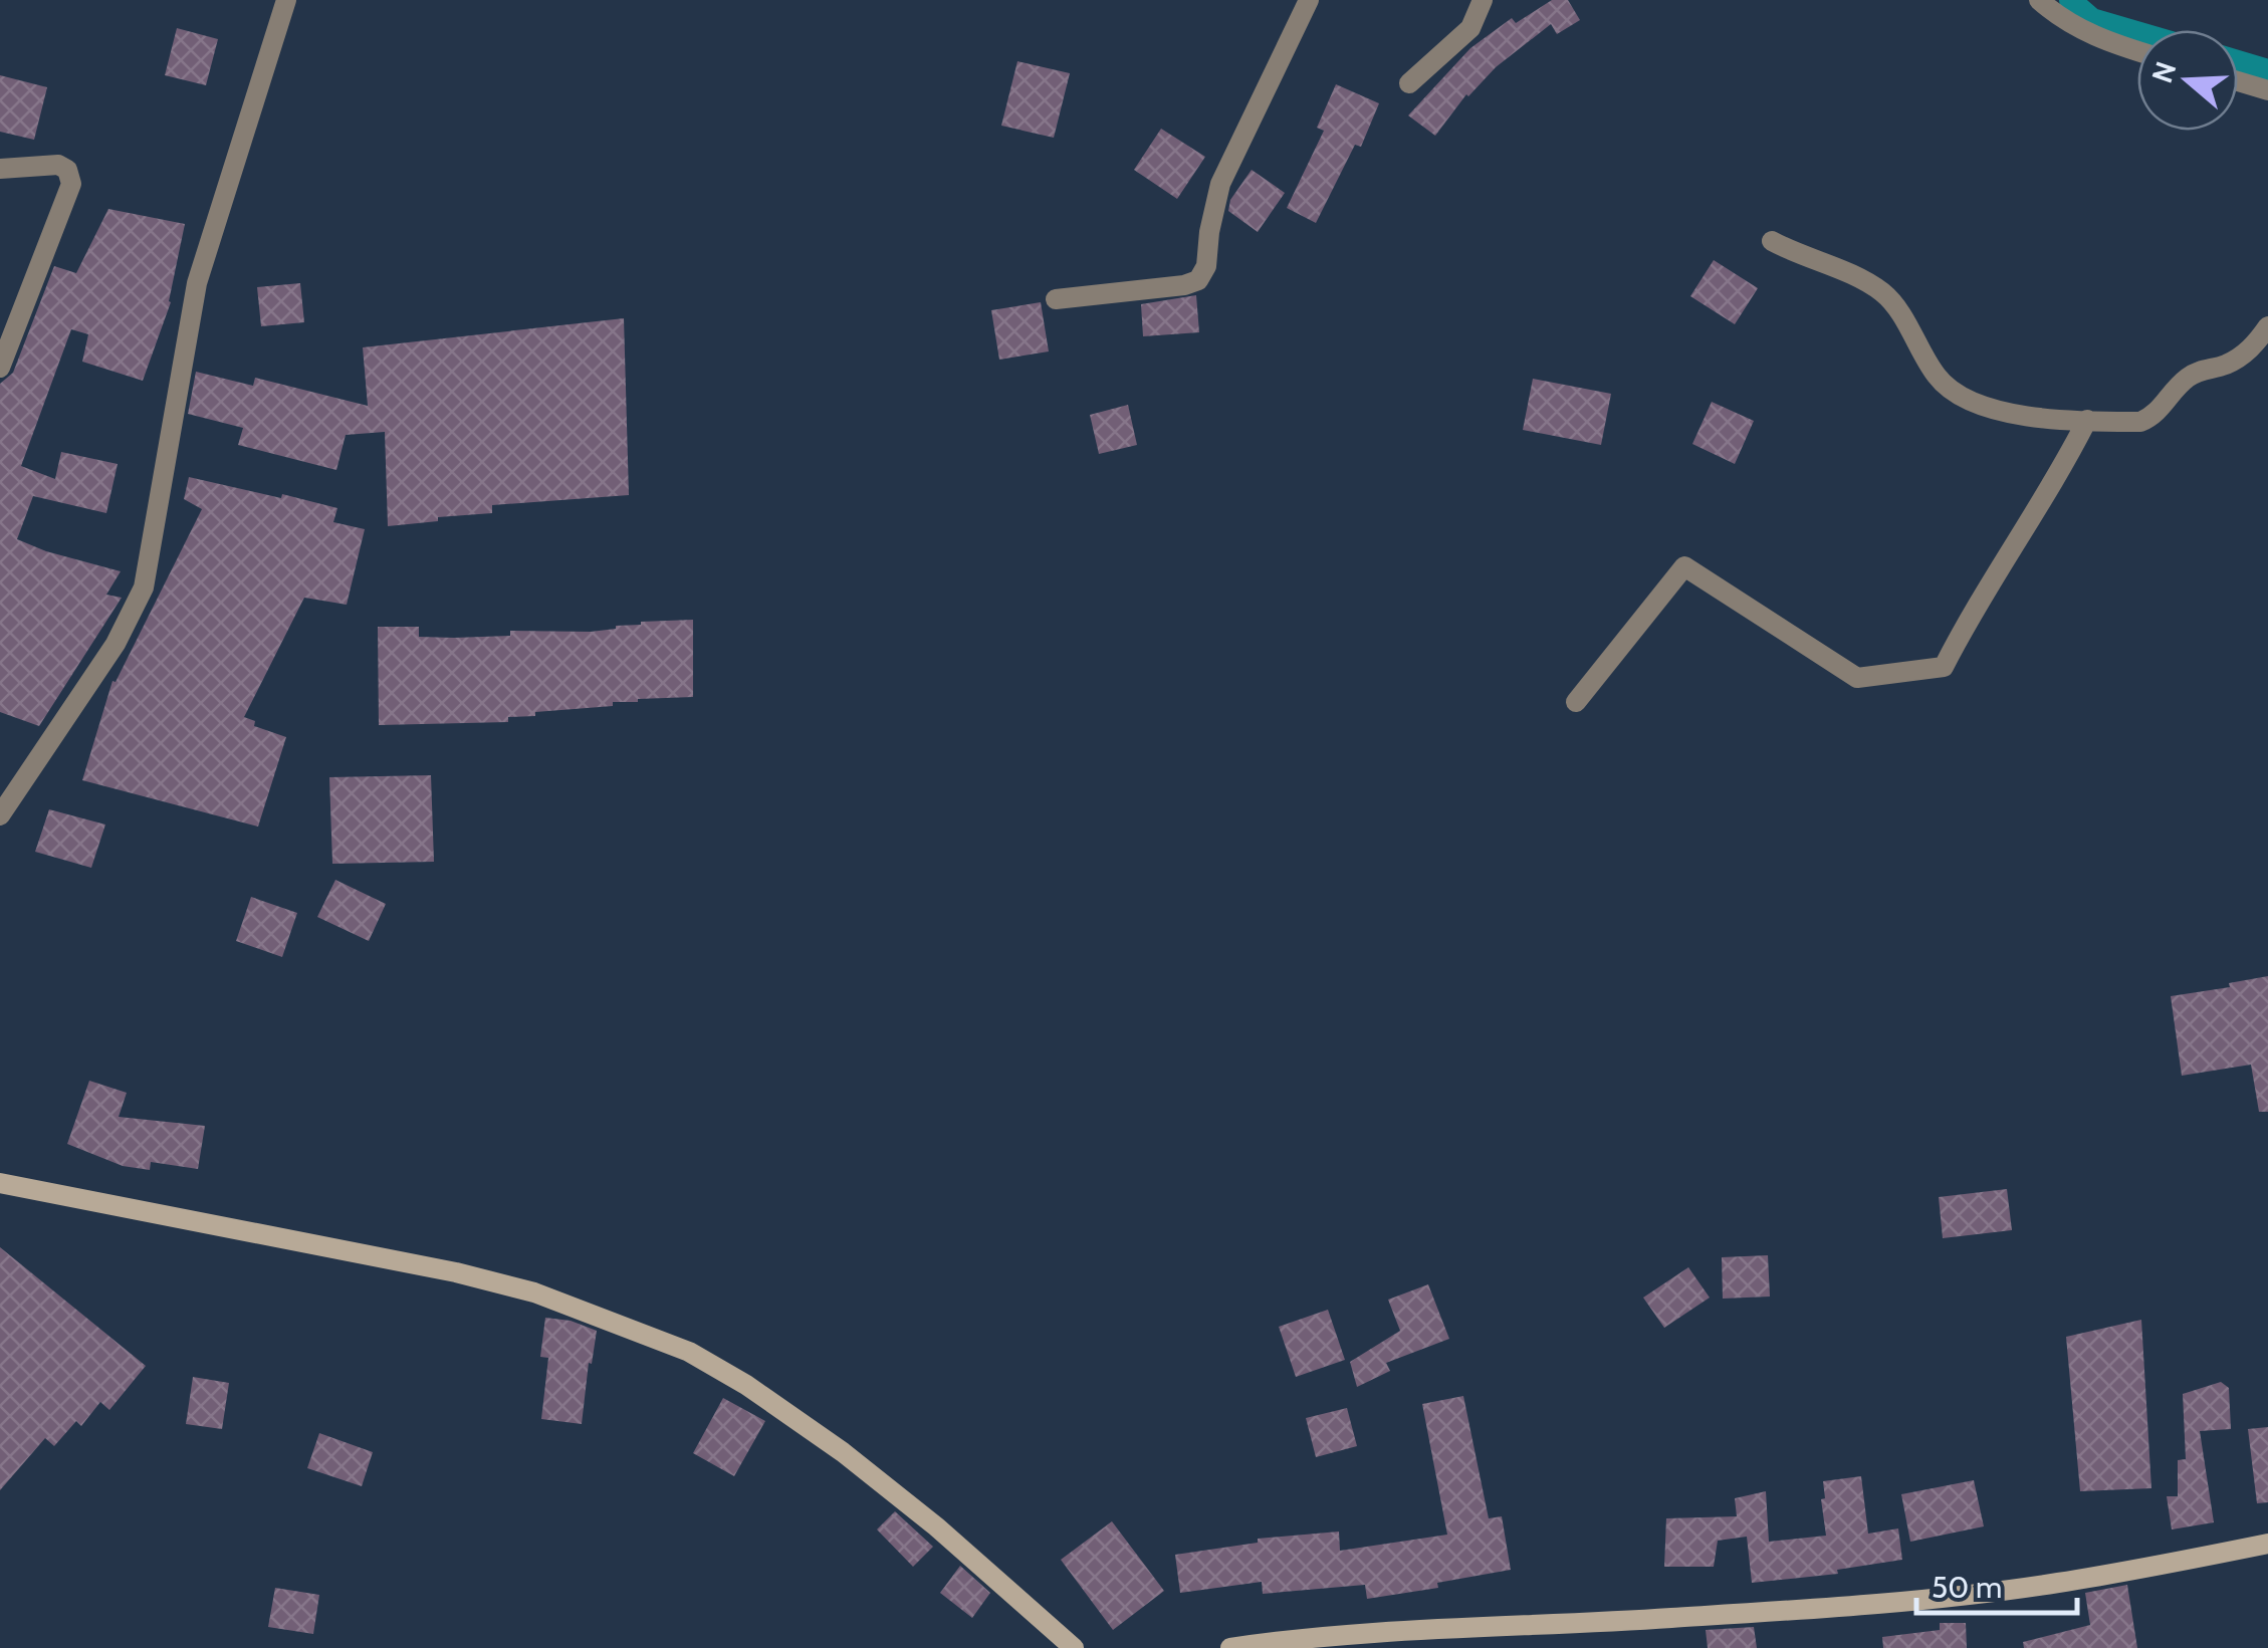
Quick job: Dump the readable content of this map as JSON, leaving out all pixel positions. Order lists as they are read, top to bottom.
{
  "scale_bar": "50 m",
  "north": "left"
}
